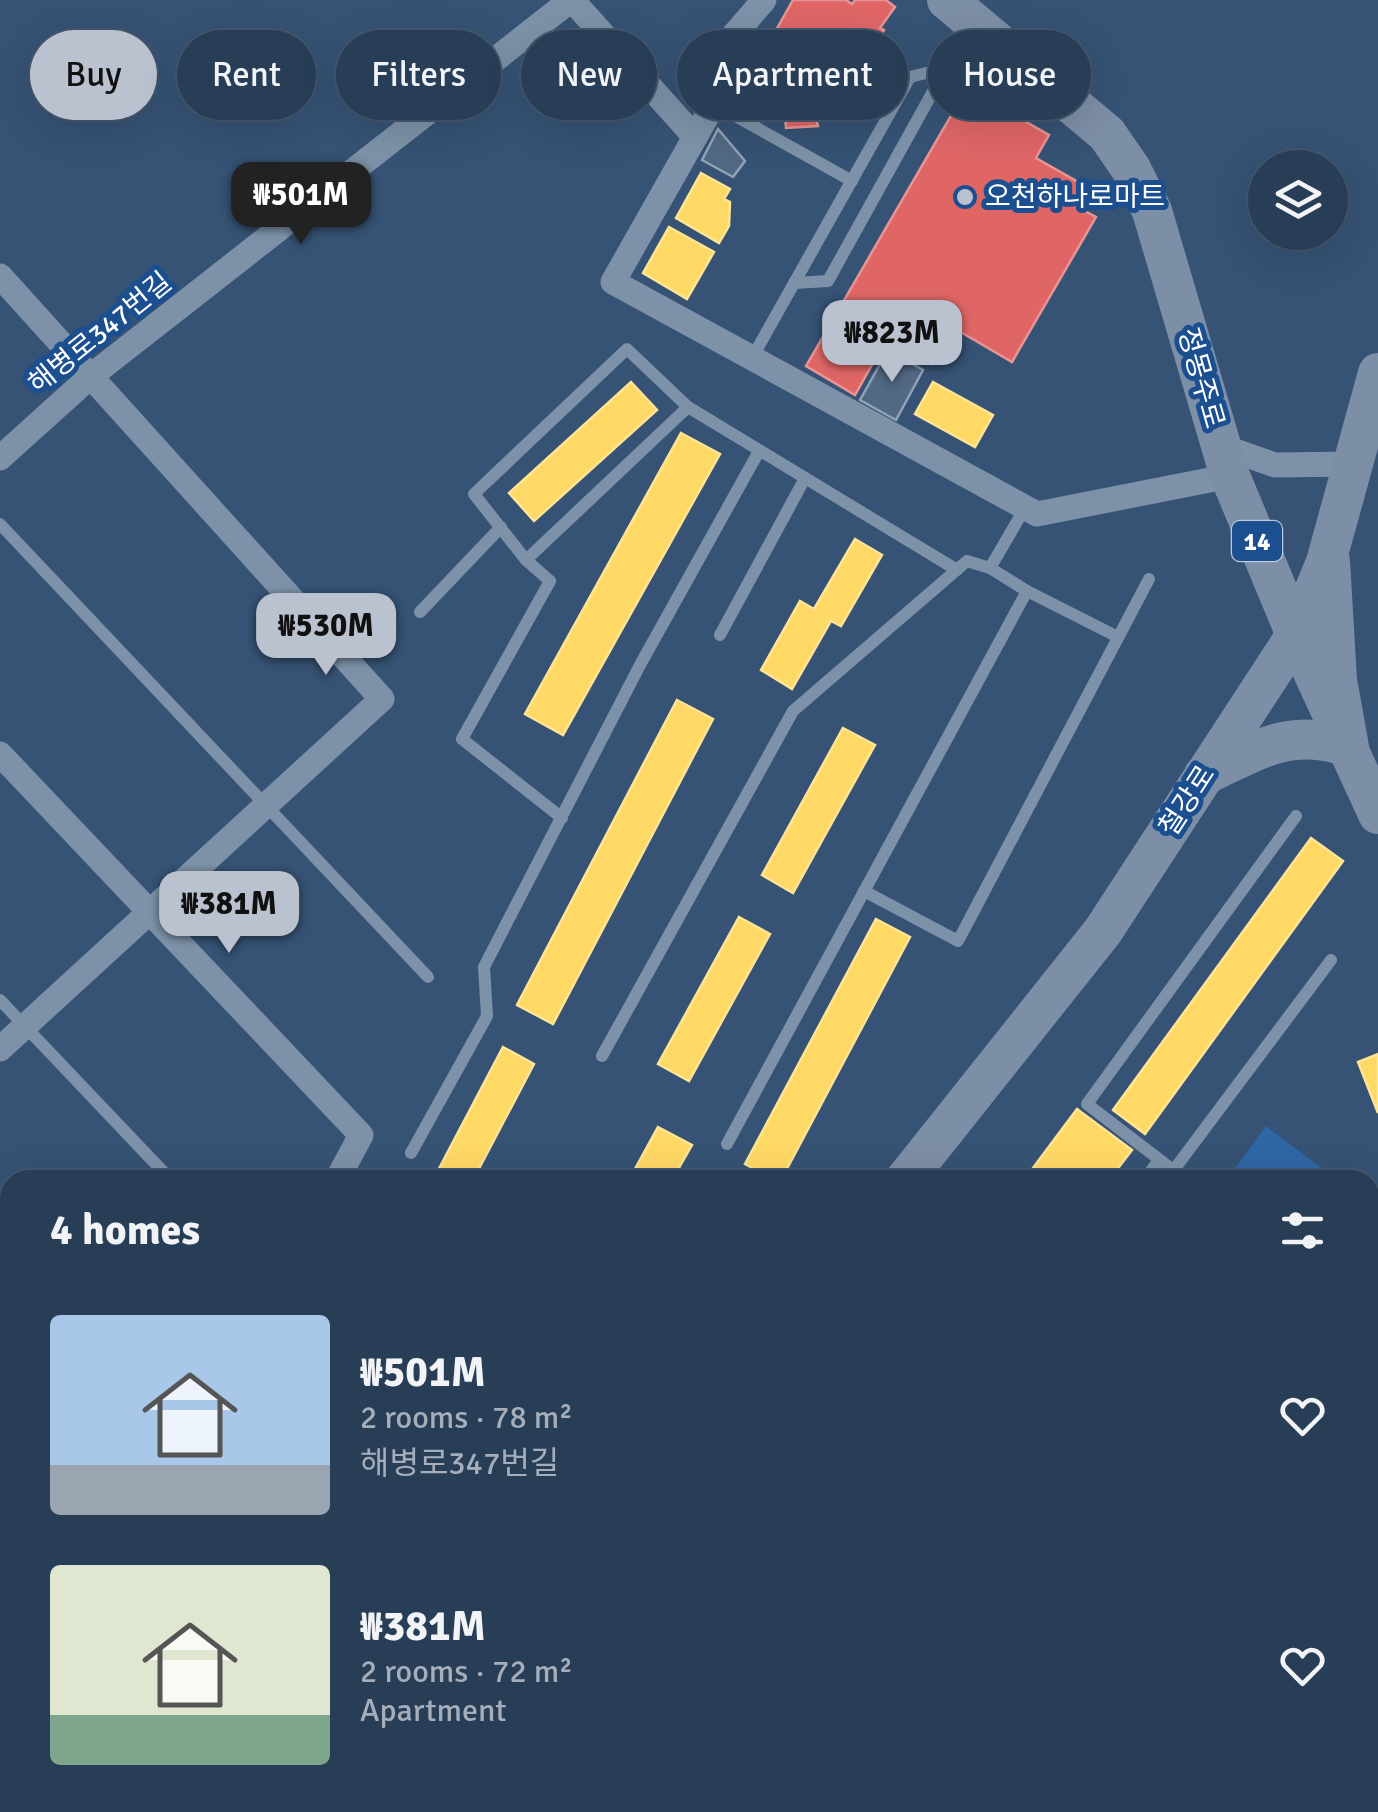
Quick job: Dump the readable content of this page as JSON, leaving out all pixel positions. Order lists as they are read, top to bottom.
{
  "streets": {
    "main road": ["정몽주로", "14", "철강로"],
    "street": ["해병로347번길"]
  },
  "crossings": [
    ["정몽주로", "철강로"]
  ],
  "places": ["오천하나로마트"],
  "page": {
    "chip": [
      "Buy",
      "Rent",
      "Filters",
      "New",
      "Apartment",
      "House"
    ],
    "price": [
      "₩501M",
      "₩823M",
      "₩530M",
      "₩381M"
    ],
    "heading": "4 homes",
    "list": [
      {
        "name": "₩501M",
        "note": "2 rooms · 78 m² · 해병로347번길"
      },
      {
        "name": "₩381M",
        "note": "2 rooms · 72 m² · Apartment"
      }
    ]
  }
}
